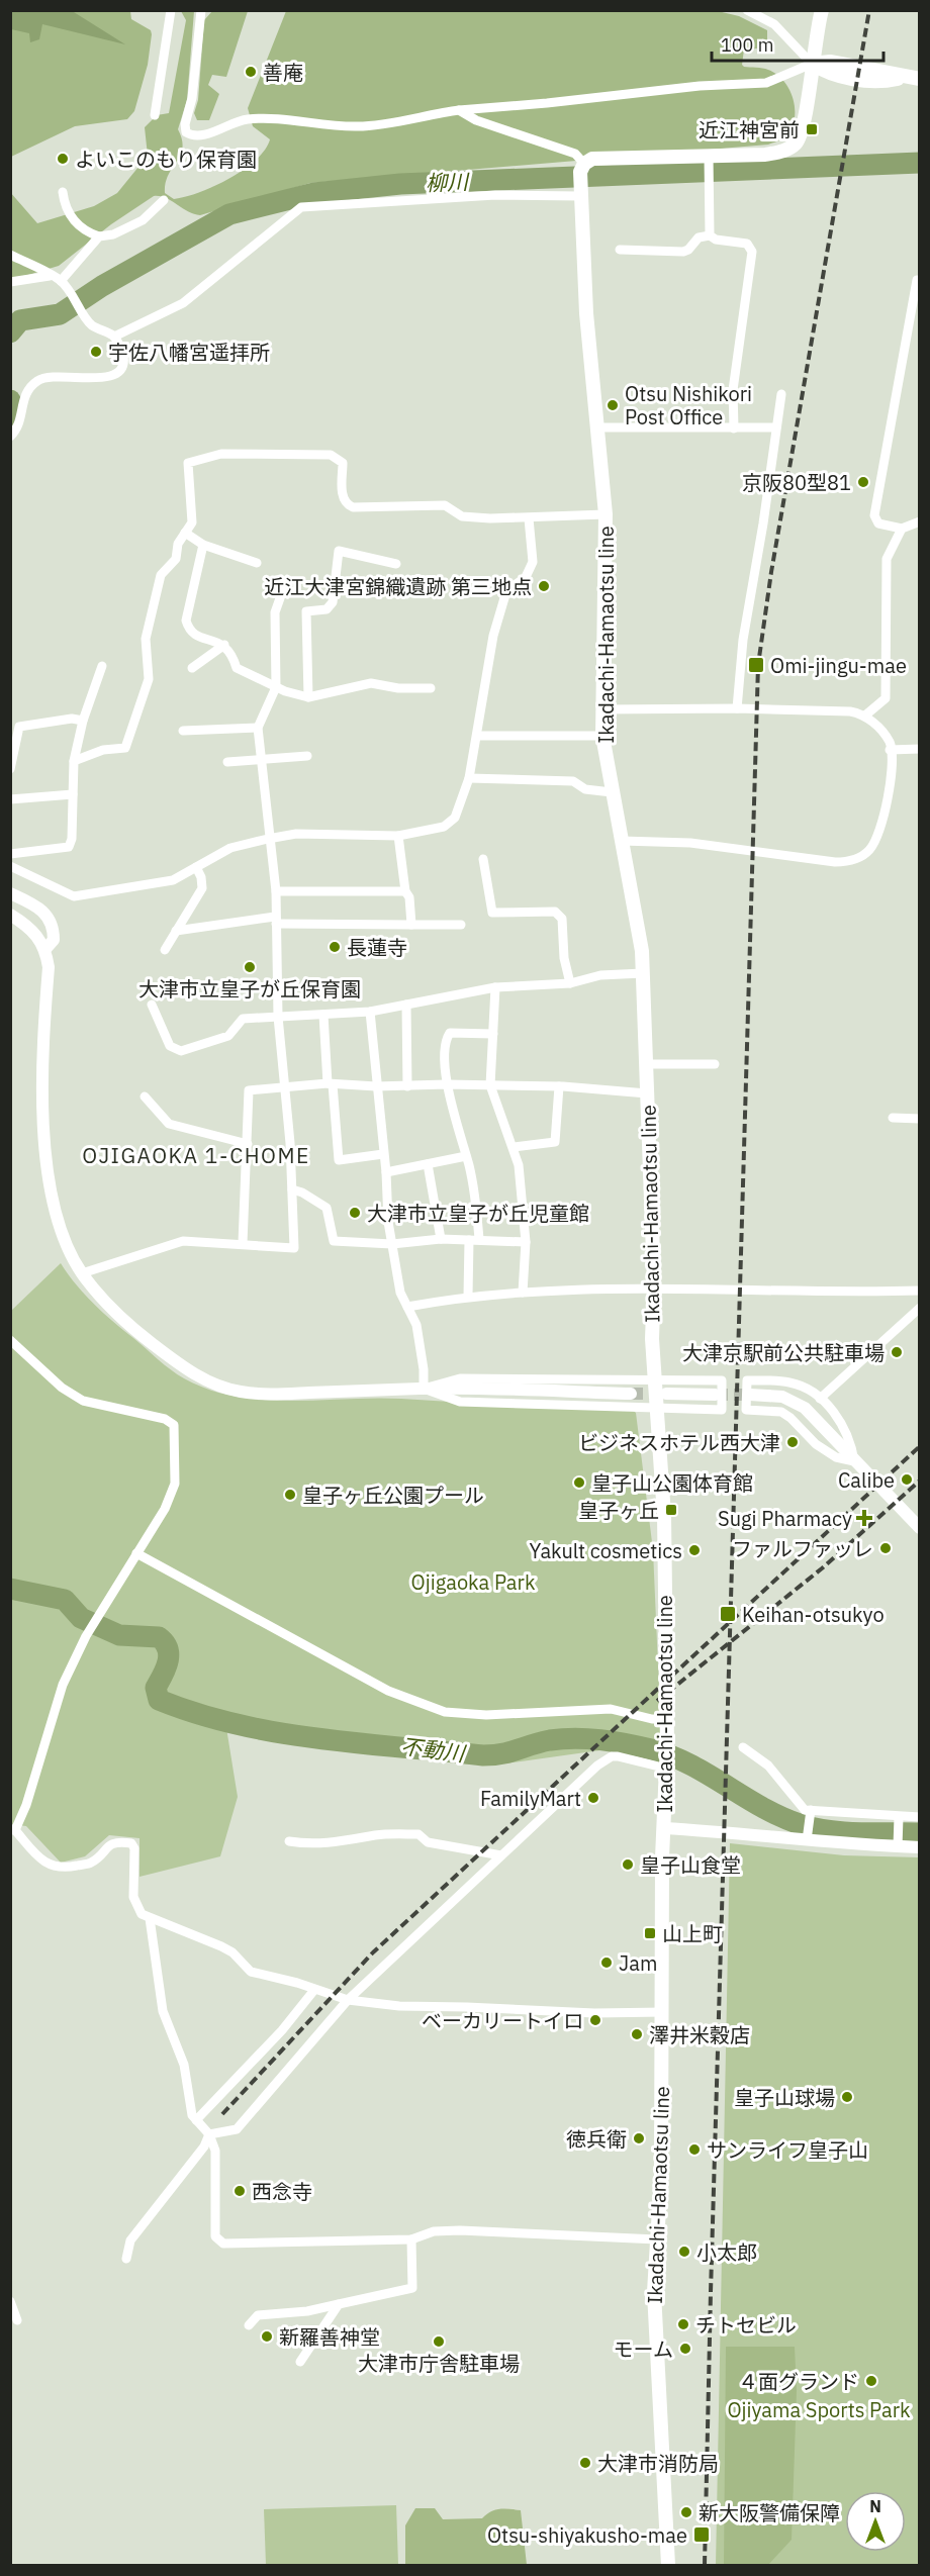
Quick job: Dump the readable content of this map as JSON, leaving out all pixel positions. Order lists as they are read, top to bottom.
{
  "streets": {
    "main road": ["Ikadachi-Hamaotsu line"]
  },
  "districts": ["OJIGAOKA 1-CHOME"],
  "water": ["柳川", "不動川"],
  "parks": ["Ojigaoka Park", "Ojiyama Sports Park"],
  "places": {
    "other": [
      "善庵",
      "よいこのもり保育園",
      "宇佐八幡宮遥拝所",
      "Otsu Nishikori Post Office",
      "京阪80型81",
      "近江大津宮錦織遺跡 第三地点",
      "長蓮寺",
      "大津市立皇子が丘保育園",
      "大津市立皇子が丘児童館",
      "大津京駅前公共駐車場",
      "ビジネスホテル西大津",
      "Calibe",
      "皇子山公園体育館",
      "皇子ヶ丘公園プール",
      "ファルファッレ",
      "Yakult cosmetics",
      "FamilyMart",
      "皇子山食堂",
      "Jam",
      "ベーカリートイロ",
      "澤井米穀店",
      "皇子山球場",
      "徳兵衛",
      "サンライフ皇子山",
      "西念寺",
      "小太郎",
      "チトセビル",
      "新羅善神堂",
      "大津市庁舎駐車場",
      "モーム",
      "４面グランド",
      "大津市消防局",
      "新大阪警備保障"
    ],
    "transit": [
      "近江神宮前",
      "Omi-jingu-mae",
      "皇子ヶ丘",
      "Keihan-otsukyo",
      "山上町",
      "Otsu-shiyakusho-mae"
    ],
    "health": ["Sugi Pharmacy"]
  },
  "scale_bar": "100 m",
  "north": "top"
}
